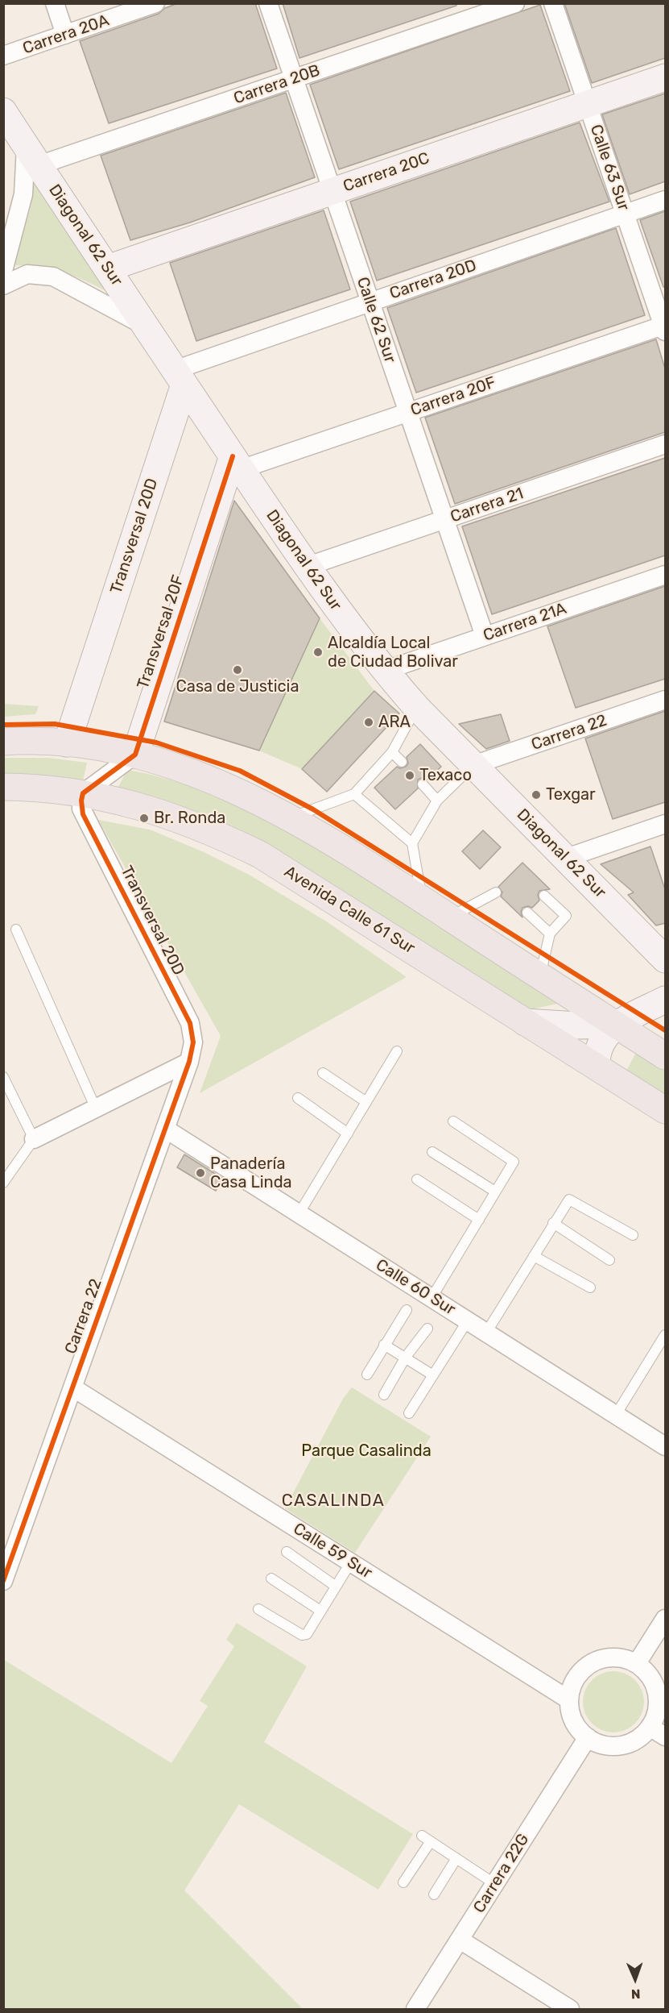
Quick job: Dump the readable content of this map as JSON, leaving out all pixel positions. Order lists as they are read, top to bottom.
{
  "streets": {
    "main road": ["Avenida Calle 61 Sur"],
    "street": [
      "Carrera 20A",
      "Carrera 20B",
      "Calle 63 Sur",
      "Carrera 20C",
      "Diagonal 62 Sur",
      "Carrera 20D",
      "Calle 62 Sur",
      "Carrera 20F",
      "Carrera 21",
      "Transversal 20D",
      "Carrera 21A",
      "Transversal 20F",
      "Carrera 22",
      "Calle 60 Sur",
      "Calle 59 Sur",
      "Carrera 22G"
    ]
  },
  "crossings": [
    ["Carrera 20B", "Diagonal 62 Sur"],
    ["Carrera 20B", "Calle 62 Sur"],
    ["Calle 63 Sur", "Carrera 20C"],
    ["Calle 63 Sur", "Carrera 20D"],
    ["Calle 63 Sur", "Carrera 20F"],
    ["Carrera 20C", "Diagonal 62 Sur"],
    ["Carrera 20C", "Calle 62 Sur"],
    ["Diagonal 62 Sur", "Carrera 20D"],
    ["Diagonal 62 Sur", "Carrera 20F"],
    ["Diagonal 62 Sur", "Carrera 21"],
    ["Diagonal 62 Sur", "Transversal 20D"],
    ["Diagonal 62 Sur", "Carrera 21A"],
    ["Diagonal 62 Sur", "Transversal 20F"],
    ["Diagonal 62 Sur", "Carrera 22"],
    ["Carrera 20D", "Calle 62 Sur"],
    ["Carrera 20D", "Transversal 20D"],
    ["Calle 62 Sur", "Carrera 20F"],
    ["Calle 62 Sur", "Carrera 21"],
    ["Calle 62 Sur", "Carrera 21A"],
    ["Carrera 20F", "Transversal 20F"],
    ["Transversal 20D", "Carrera 22"],
    ["Transversal 20D", "Avenida Calle 61 Sur"],
    ["Carrera 22", "Calle 60 Sur"],
    ["Carrera 22", "Calle 59 Sur"],
    ["Calle 59 Sur", "Carrera 22G"]
  ],
  "districts": ["CASALINDA"],
  "parks": ["Parque Casalinda"],
  "places": [
    "Alcaldía Local de Ciudad Bolivar",
    "Casa de Justicia",
    "ARA",
    "Texaco",
    "Texgar",
    "Br. Ronda",
    "Panadería Casa Linda"
  ],
  "north": "bottom"
}
